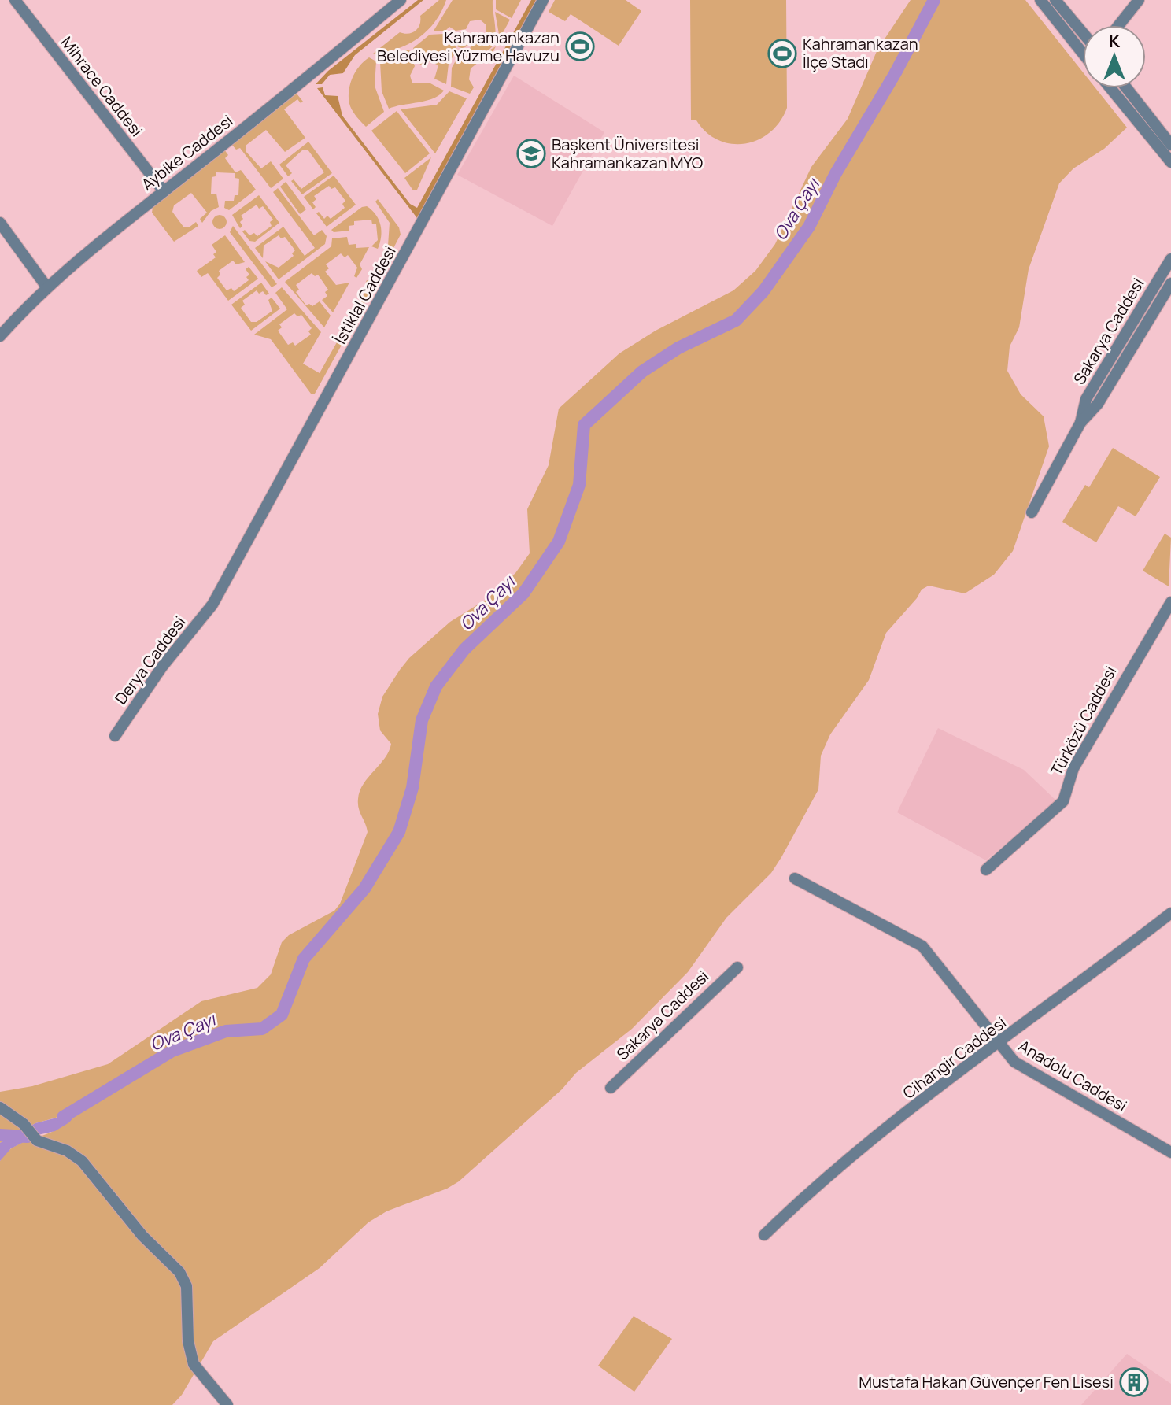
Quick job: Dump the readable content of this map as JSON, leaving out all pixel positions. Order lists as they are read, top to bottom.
{
  "streets": {
    "street": [
      "Mihrace Caddesi",
      "Aybike Caddesi",
      "İstiklal Caddesi",
      "Sakarya Caddesi",
      "Derya Caddesi",
      "Türközü Caddesi",
      "Cihangir Caddesi",
      "Anadolu Caddesi"
    ]
  },
  "crossings": [
    ["Mihrace Caddesi", "Aybike Caddesi"],
    ["İstiklal Caddesi", "Derya Caddesi"],
    ["Cihangir Caddesi", "Anadolu Caddesi"]
  ],
  "water": ["Ova Çayı"],
  "places": {
    "sports": ["Kahramankazan Belediyesi Yüzme Havuzu", "Kahramankazan İlçe Stadı"],
    "school or university": ["Başkent Üniversitesi Kahramankazan MYO"],
    "building": ["Mustafa Hakan Güvençer Fen Lisesi"]
  },
  "north": "top"
}
